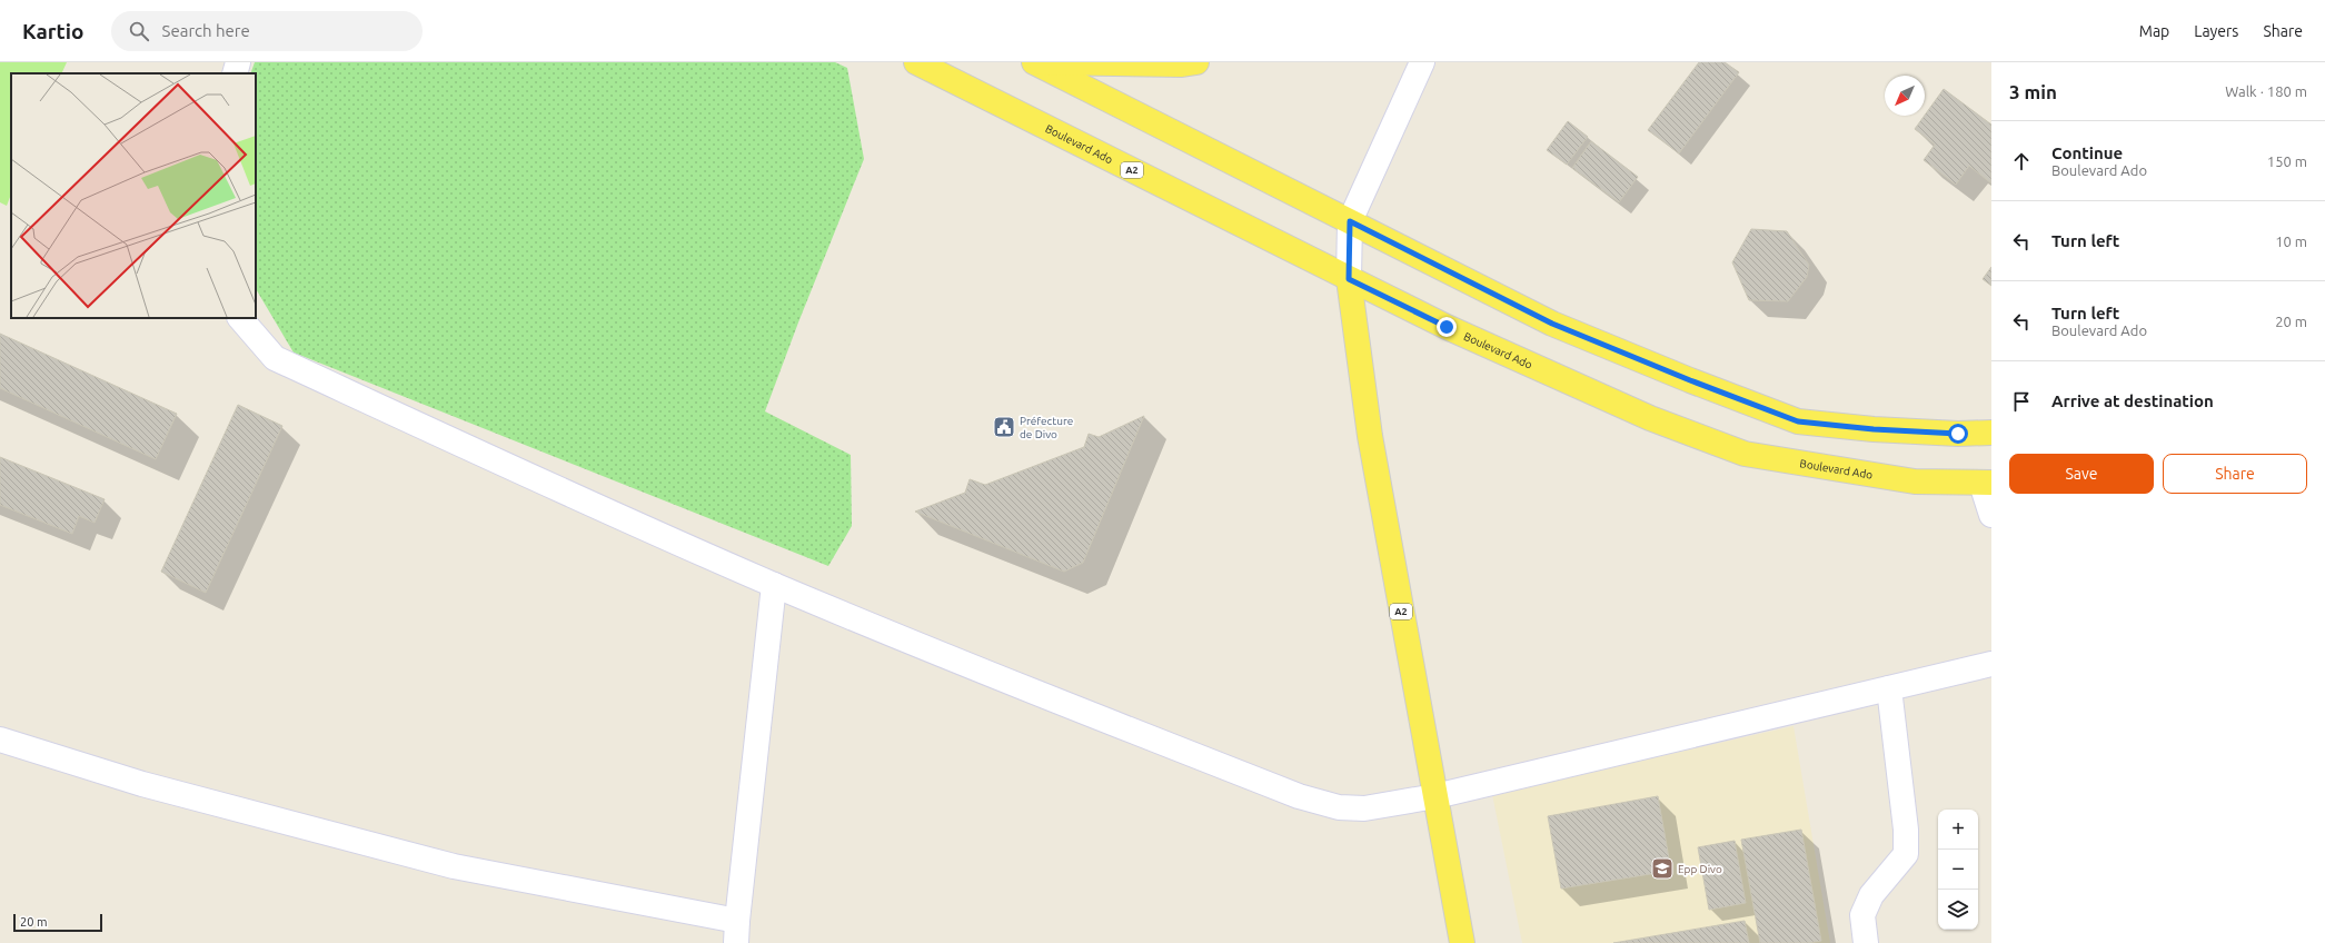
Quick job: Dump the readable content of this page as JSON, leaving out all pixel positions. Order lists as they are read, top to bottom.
{
  "streets": {
    "main road": ["Boulevard Ado", "A2"]
  },
  "crossings": [
    ["Boulevard Ado", "A2"]
  ],
  "places": {
    "public building": ["Préfecture de Divo"],
    "school or university": ["Epp Divo"]
  },
  "scale_bar": "20 m",
  "north": "bottom left",
  "page": {
    "header": "Kartio",
    "search": "Search here",
    "nav": ["Map", "Layers", "Share"],
    "heading": ["3 min", "Walk · 180 m"],
    "list": [
      ["Continue", "Boulevard Ado", "150 m"],
      ["Turn left", "10 m"],
      ["Turn left", "Boulevard Ado", "20 m"],
      "Arrive at destination"
    ],
    "buttons": ["Save", "Share"],
    "map_buttons": ["+", "−"],
    "scale": "20 m"
  }
}
